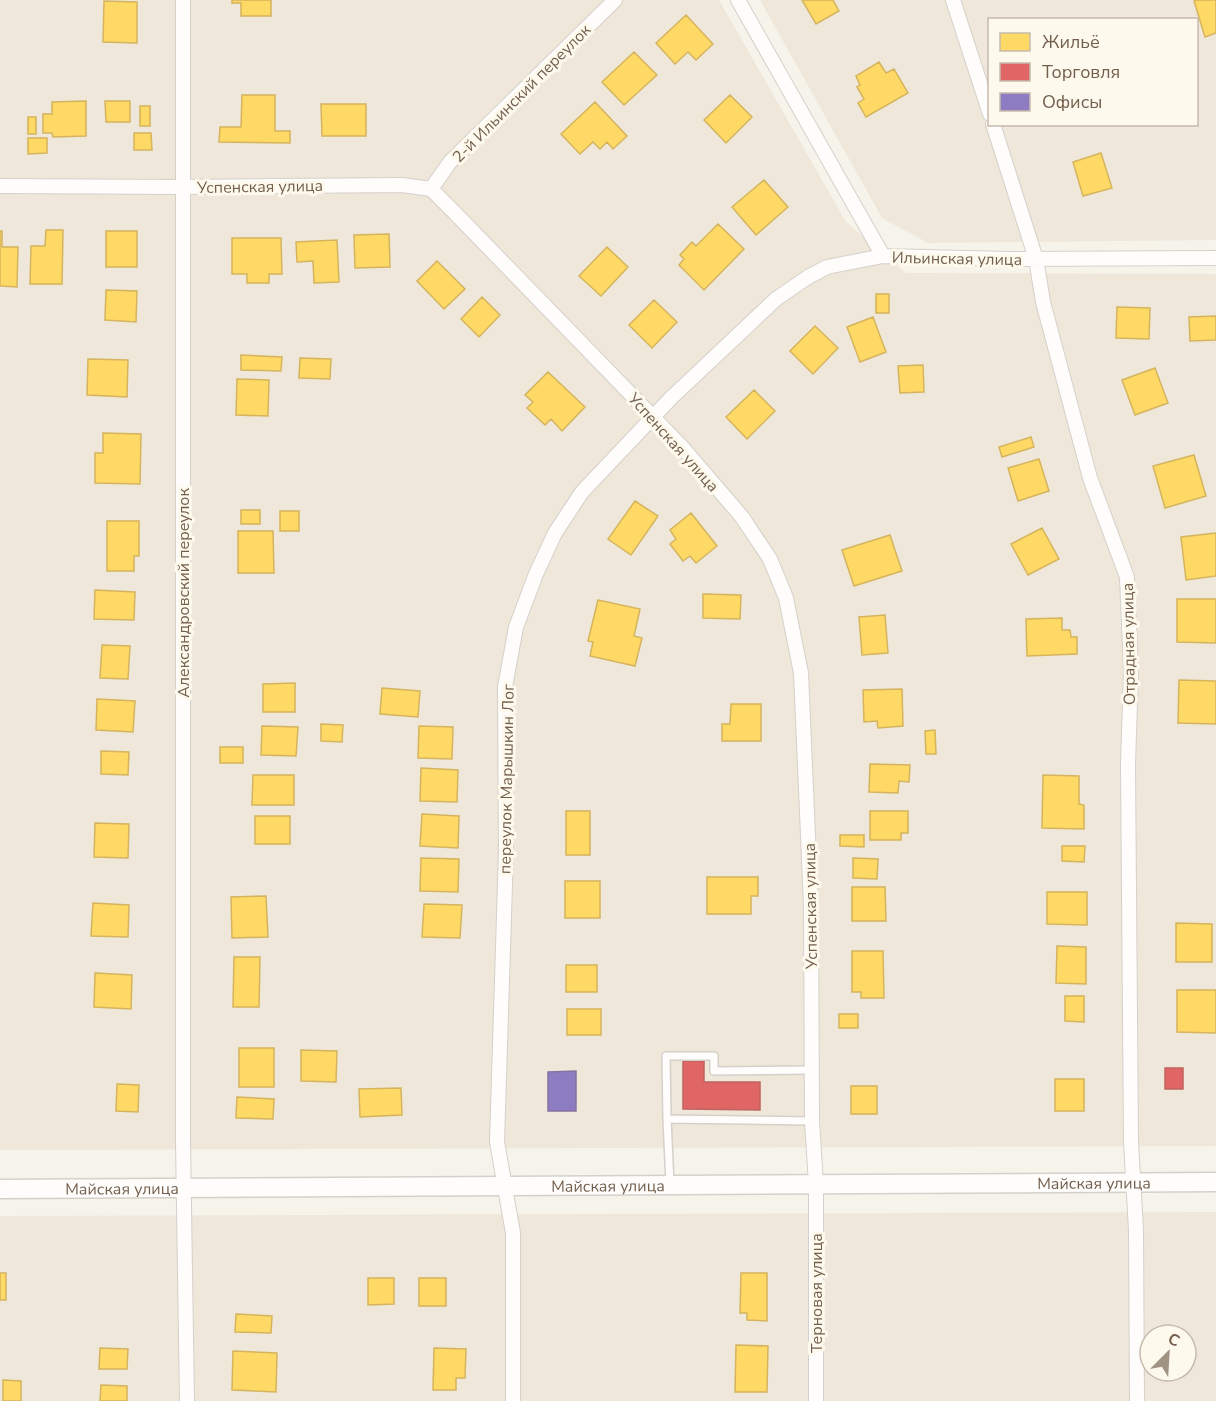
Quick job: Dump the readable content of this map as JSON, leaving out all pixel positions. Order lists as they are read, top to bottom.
{
  "streets": {
    "street": [
      "2-й Ильинский переулок",
      "Успенская улица",
      "Ильинская улица",
      "Александровский переулок",
      "Отрадная улица",
      "переулок Марышкин Лог",
      "Майская улица",
      "Терновая улица"
    ]
  },
  "crossings": [
    ["2-й Ильинский переулок", "Успенская улица"],
    ["Успенская улица", "Александровский переулок"],
    ["Успенская улица", "переулок Марышкин Лог"],
    ["Успенская улица", "Майская улица"],
    ["Успенская улица", "Терновая улица"],
    ["Ильинская улица", "Отрадная улица"],
    ["Ильинская улица", "переулок Марышкин Лог"],
    ["Александровский переулок", "Майская улица"],
    ["Отрадная улица", "Майская улица"],
    ["переулок Марышкин Лог", "Майская улица"],
    ["Майская улица", "Терновая улица"]
  ],
  "legend": ["Жильё", "Торговля", "Офисы"],
  "north": "top right"
}
